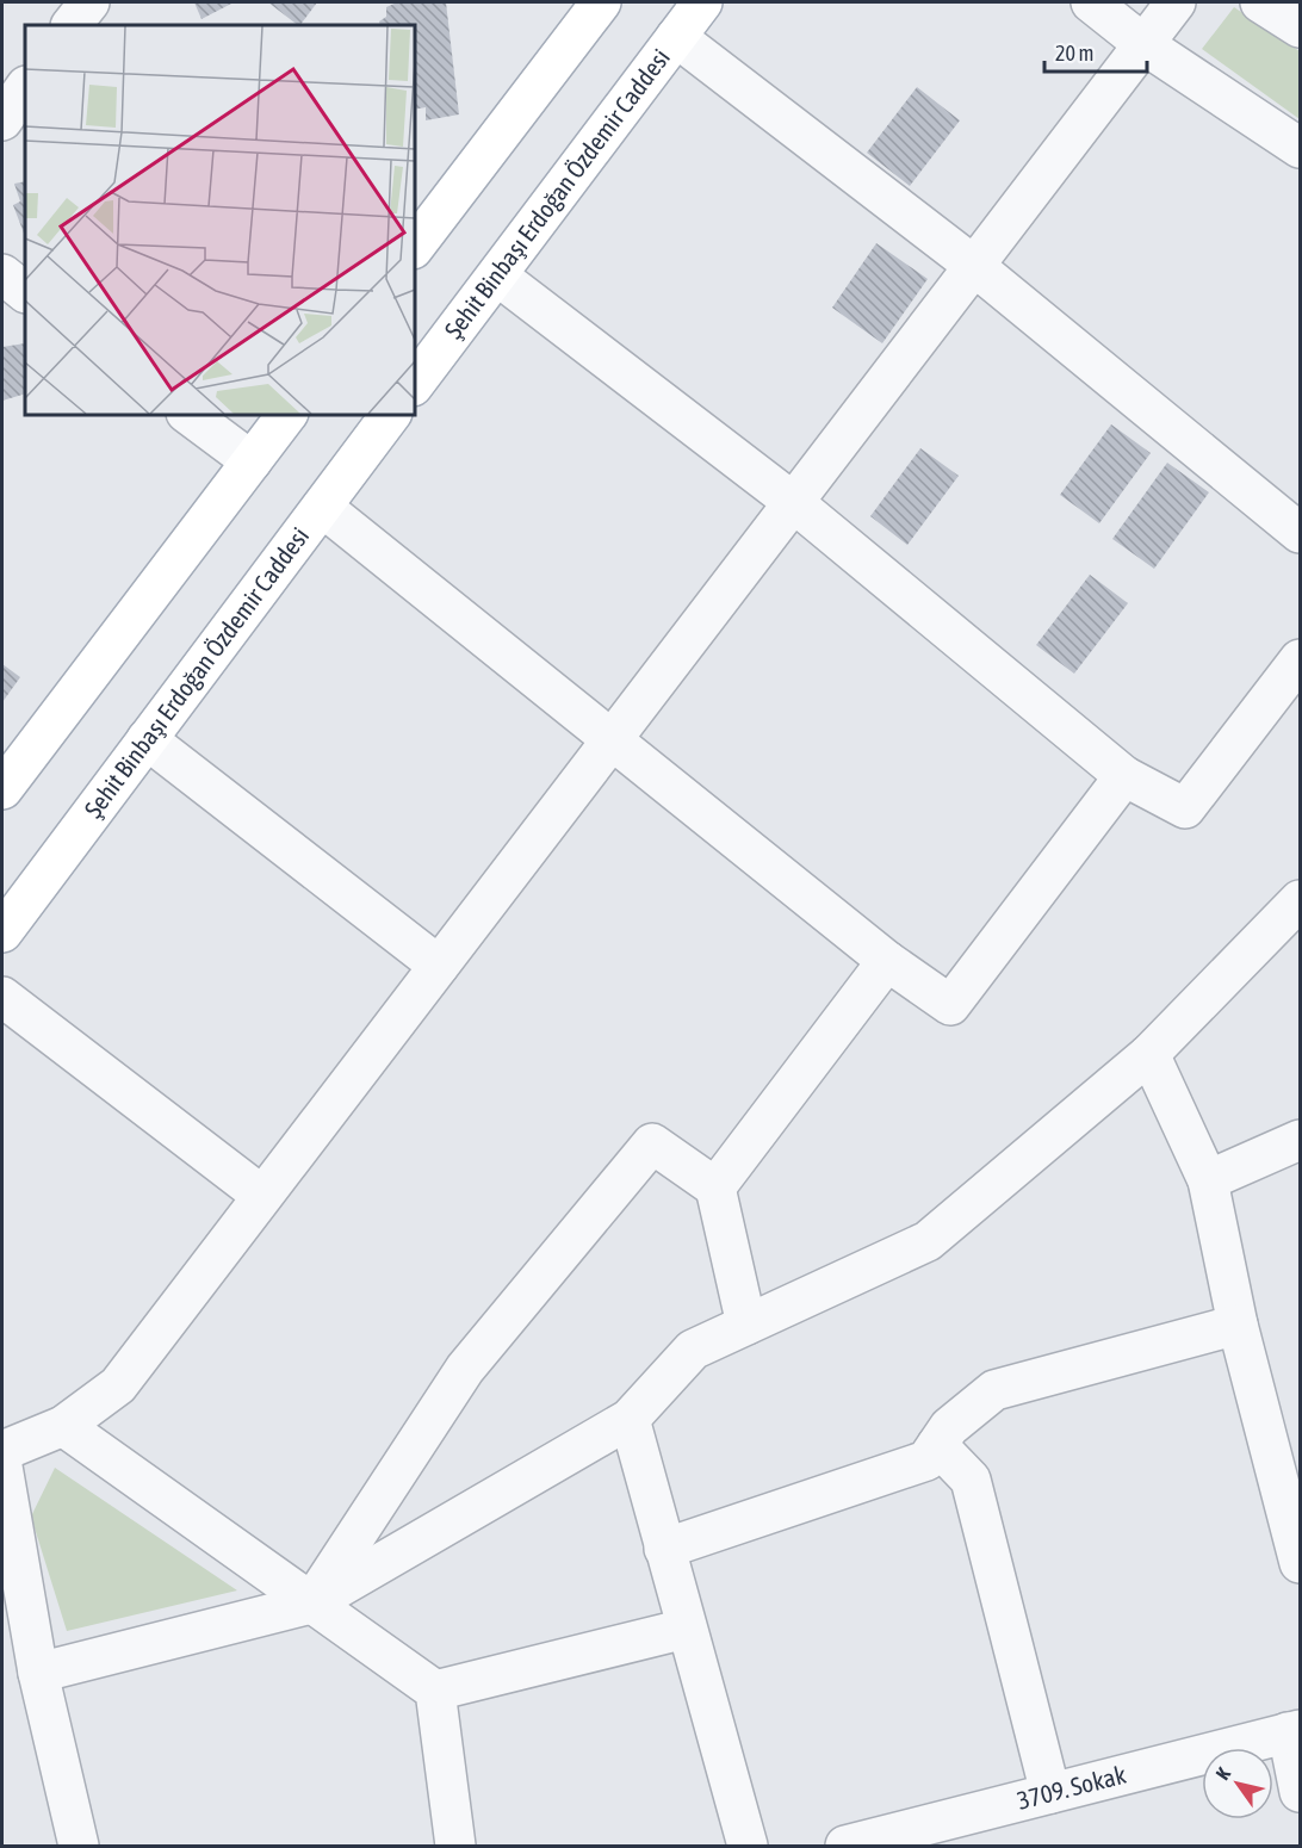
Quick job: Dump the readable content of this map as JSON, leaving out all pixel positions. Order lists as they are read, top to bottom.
{
  "streets": {
    "main road": ["Şehit Binbaşı Erdoğan Özdemir Caddesi"],
    "street": ["3709. Sokak"]
  },
  "scale_bar": "20 m",
  "north": "top left"
}
